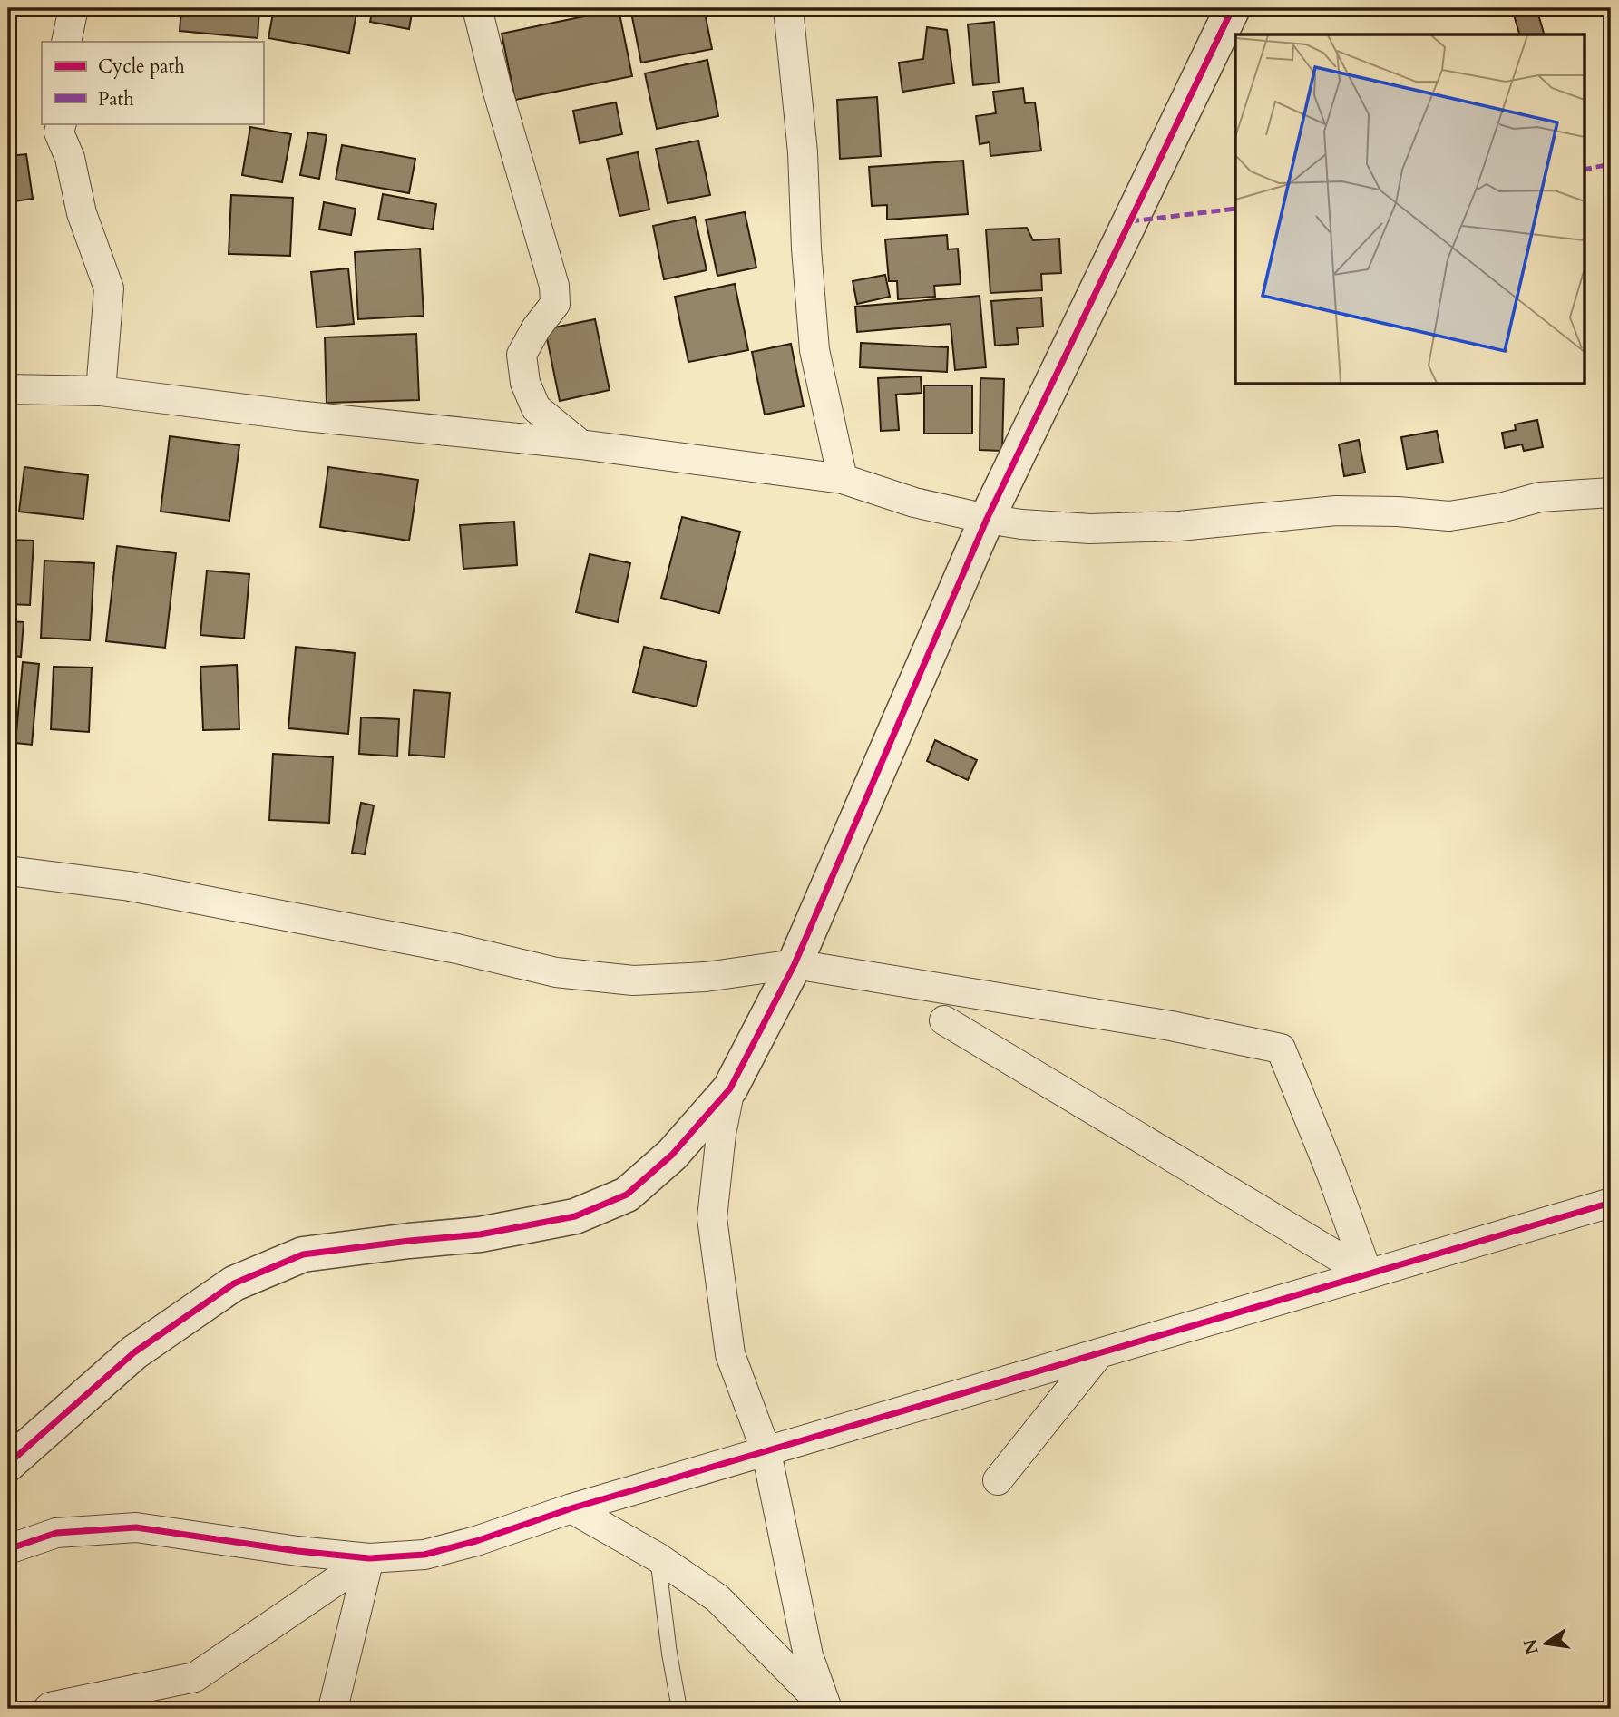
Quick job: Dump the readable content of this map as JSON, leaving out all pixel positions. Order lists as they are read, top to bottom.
{
  "legend": ["Cycle path", "Path"],
  "north": "left"
}
